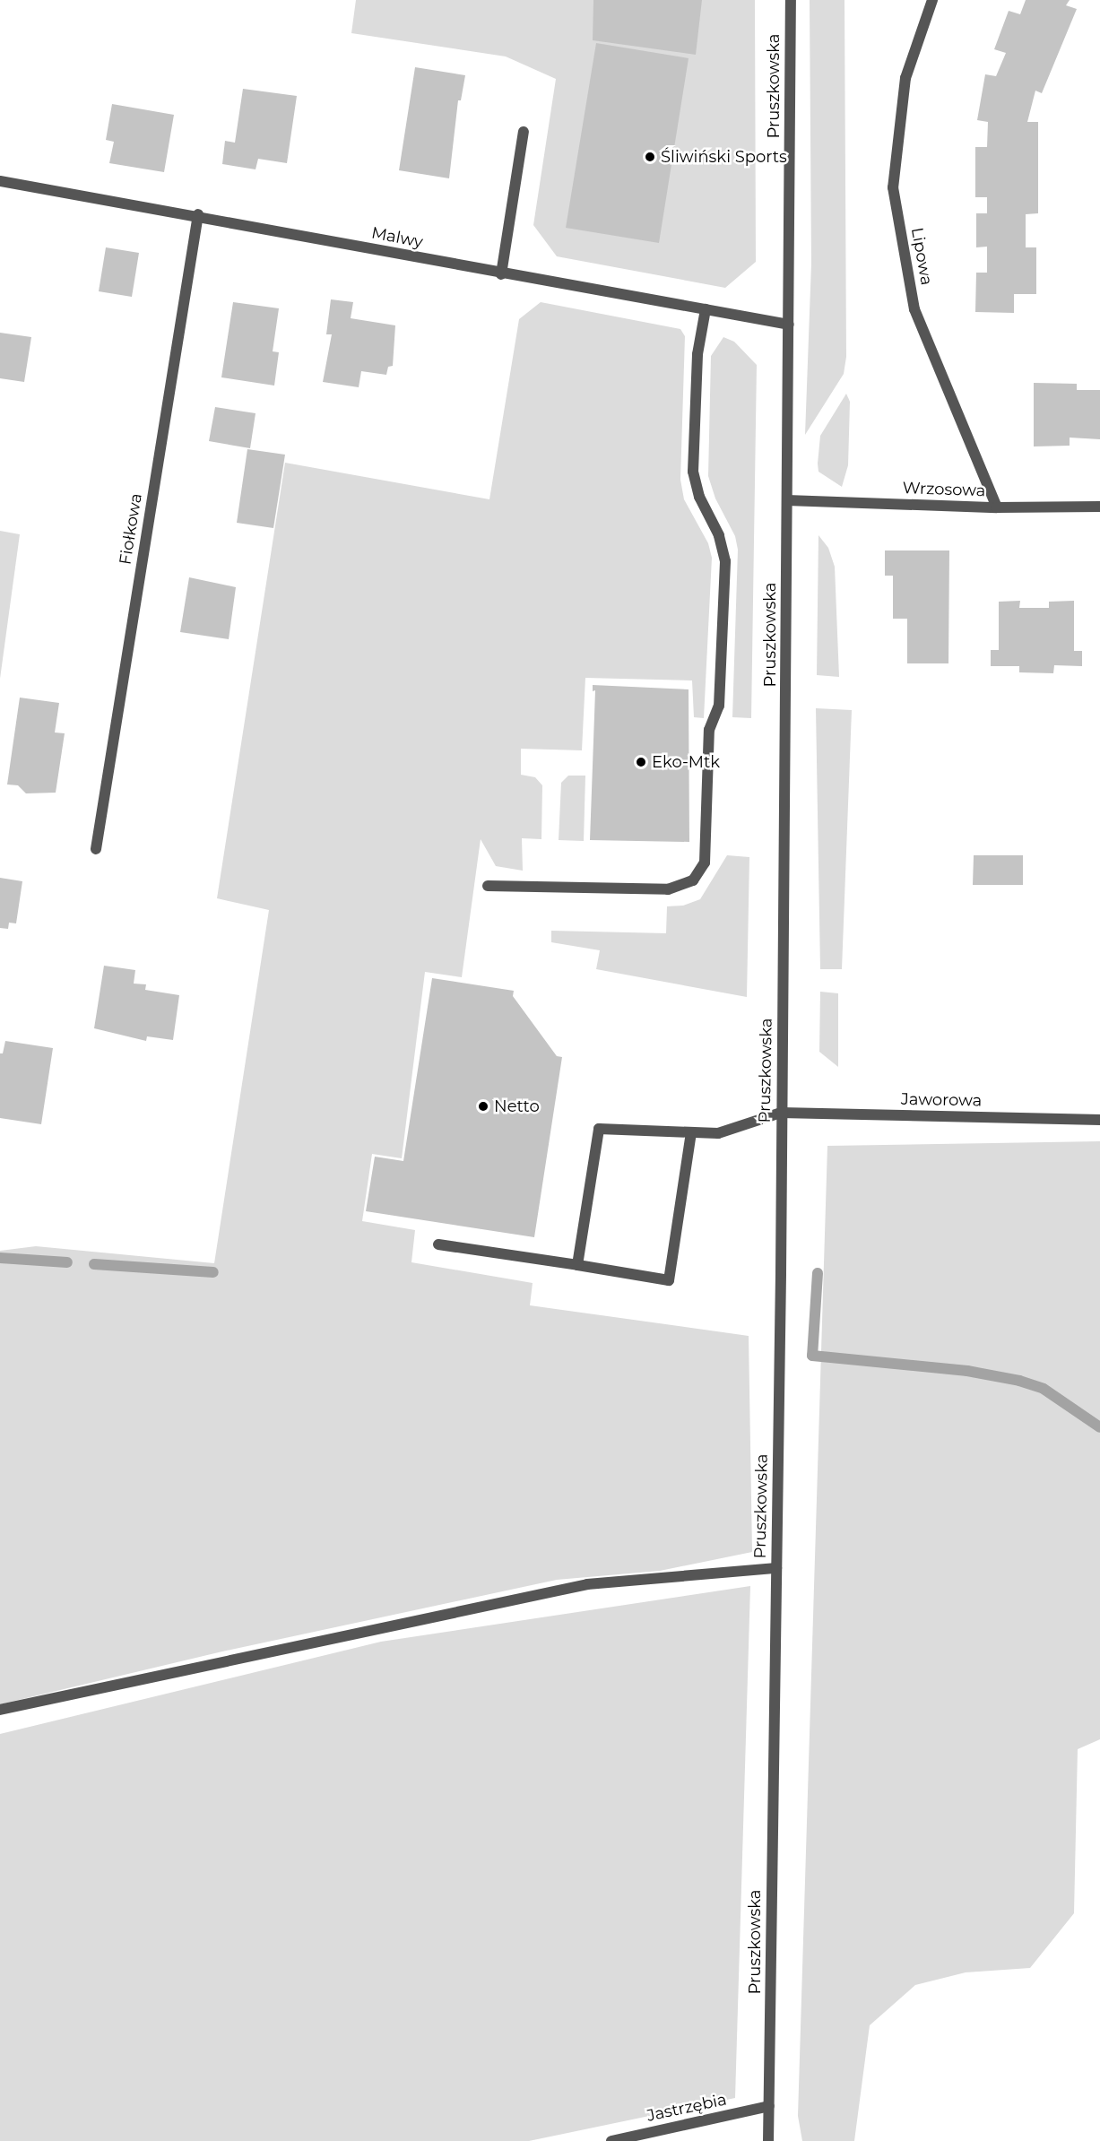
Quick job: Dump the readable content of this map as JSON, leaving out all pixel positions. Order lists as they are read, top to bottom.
{
  "streets": {
    "street": [
      "Pruszkowska",
      "Malwy",
      "Lipowa",
      "Wrzosowa",
      "Fiołkowa",
      "Jaworowa",
      "Jastrzębia"
    ]
  },
  "crossings": [
    ["Pruszkowska", "Malwy"],
    ["Pruszkowska", "Wrzosowa"],
    ["Pruszkowska", "Jaworowa"],
    ["Pruszkowska", "Jastrzębia"],
    ["Malwy", "Fiołkowa"],
    ["Lipowa", "Wrzosowa"]
  ],
  "places": ["Śliwiński Sports", "Eko-Mtk", "Netto"]
}
